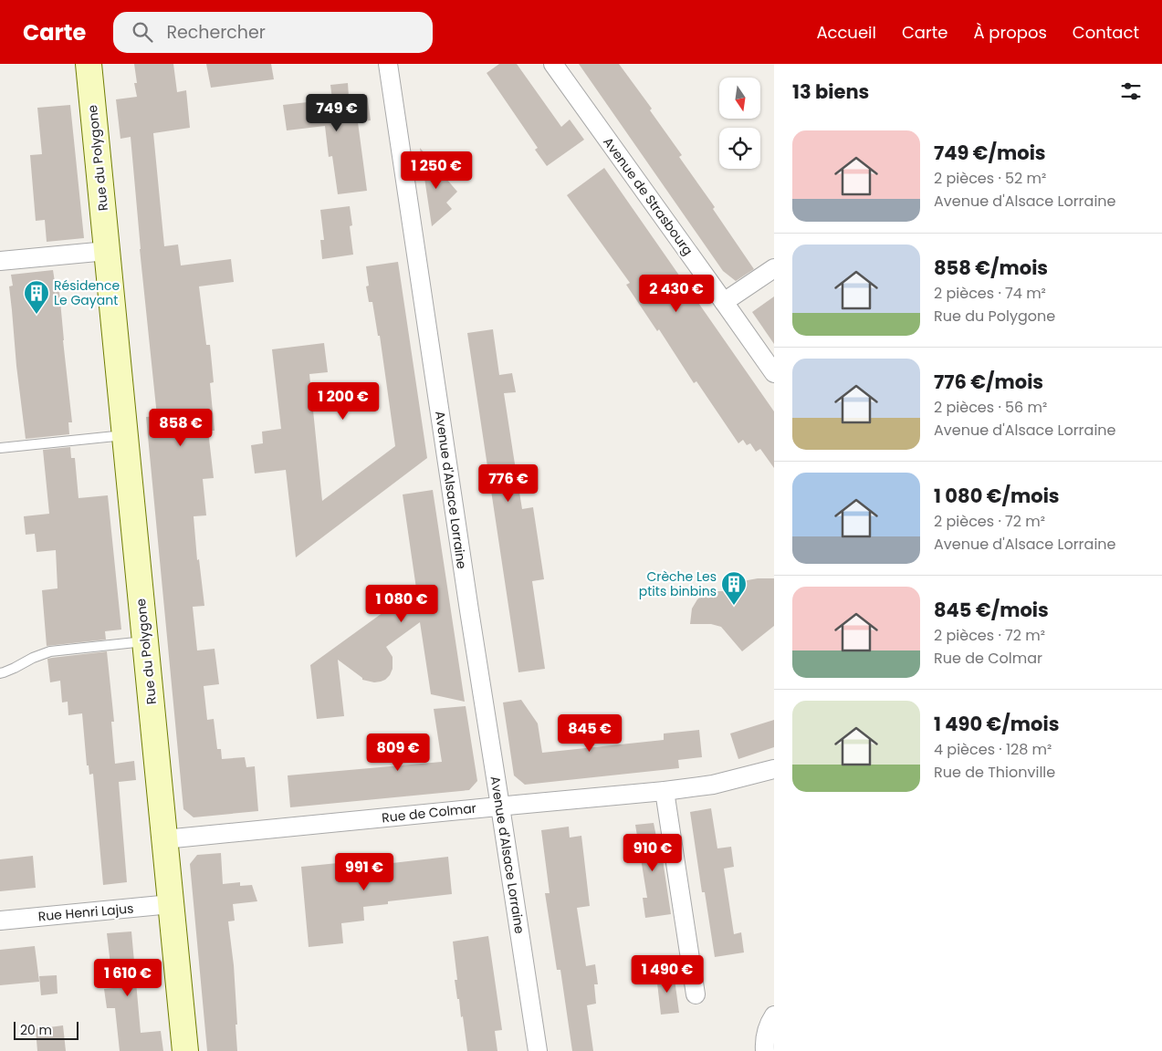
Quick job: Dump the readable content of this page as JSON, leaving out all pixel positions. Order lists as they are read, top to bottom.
{
  "streets": {
    "street": [
      "Rue du Polygone",
      "Avenue de Strasbourg",
      "Avenue d'Alsace Lorraine",
      "Rue de Colmar",
      "Rue Henri Lajus"
    ]
  },
  "crossings": [
    ["Rue du Polygone", "Rue de Colmar"],
    ["Rue du Polygone", "Rue Henri Lajus"],
    ["Avenue d'Alsace Lorraine", "Rue de Colmar"]
  ],
  "places": {
    "building": ["Résidence Le Gayant", "Crèche Les ptits binbins"]
  },
  "scale_bar": "20 m",
  "north": "bottom",
  "page": {
    "header": "Carte",
    "search": "Rechercher",
    "nav": [
      "Accueil",
      "Carte",
      "À propos",
      "Contact"
    ],
    "heading": "13 biens",
    "price": [
      "749 €",
      "1 250 €",
      "2 430 €",
      "1 200 €",
      "858 €",
      "776 €",
      "1 080 €",
      "845 €",
      "809 €",
      "910 €",
      "991 €",
      "1 490 €",
      "1 610 €"
    ],
    "list": [
      {
        "name": "749 €/mois",
        "note": "2 pièces · 52 m² · Avenue d'Alsace Lorraine"
      },
      {
        "name": "858 €/mois",
        "note": "2 pièces · 74 m² · Rue du Polygone"
      },
      {
        "name": "776 €/mois",
        "note": "2 pièces · 56 m² · Avenue d'Alsace Lorraine"
      },
      {
        "name": "1 080 €/mois",
        "note": "2 pièces · 72 m² · Avenue d'Alsace Lorraine"
      },
      {
        "name": "845 €/mois",
        "note": "2 pièces · 72 m² · Rue de Colmar"
      },
      {
        "name": "1 490 €/mois",
        "note": "4 pièces · 128 m² · Rue de Thionville"
      }
    ],
    "scale": "20 m"
  }
}
